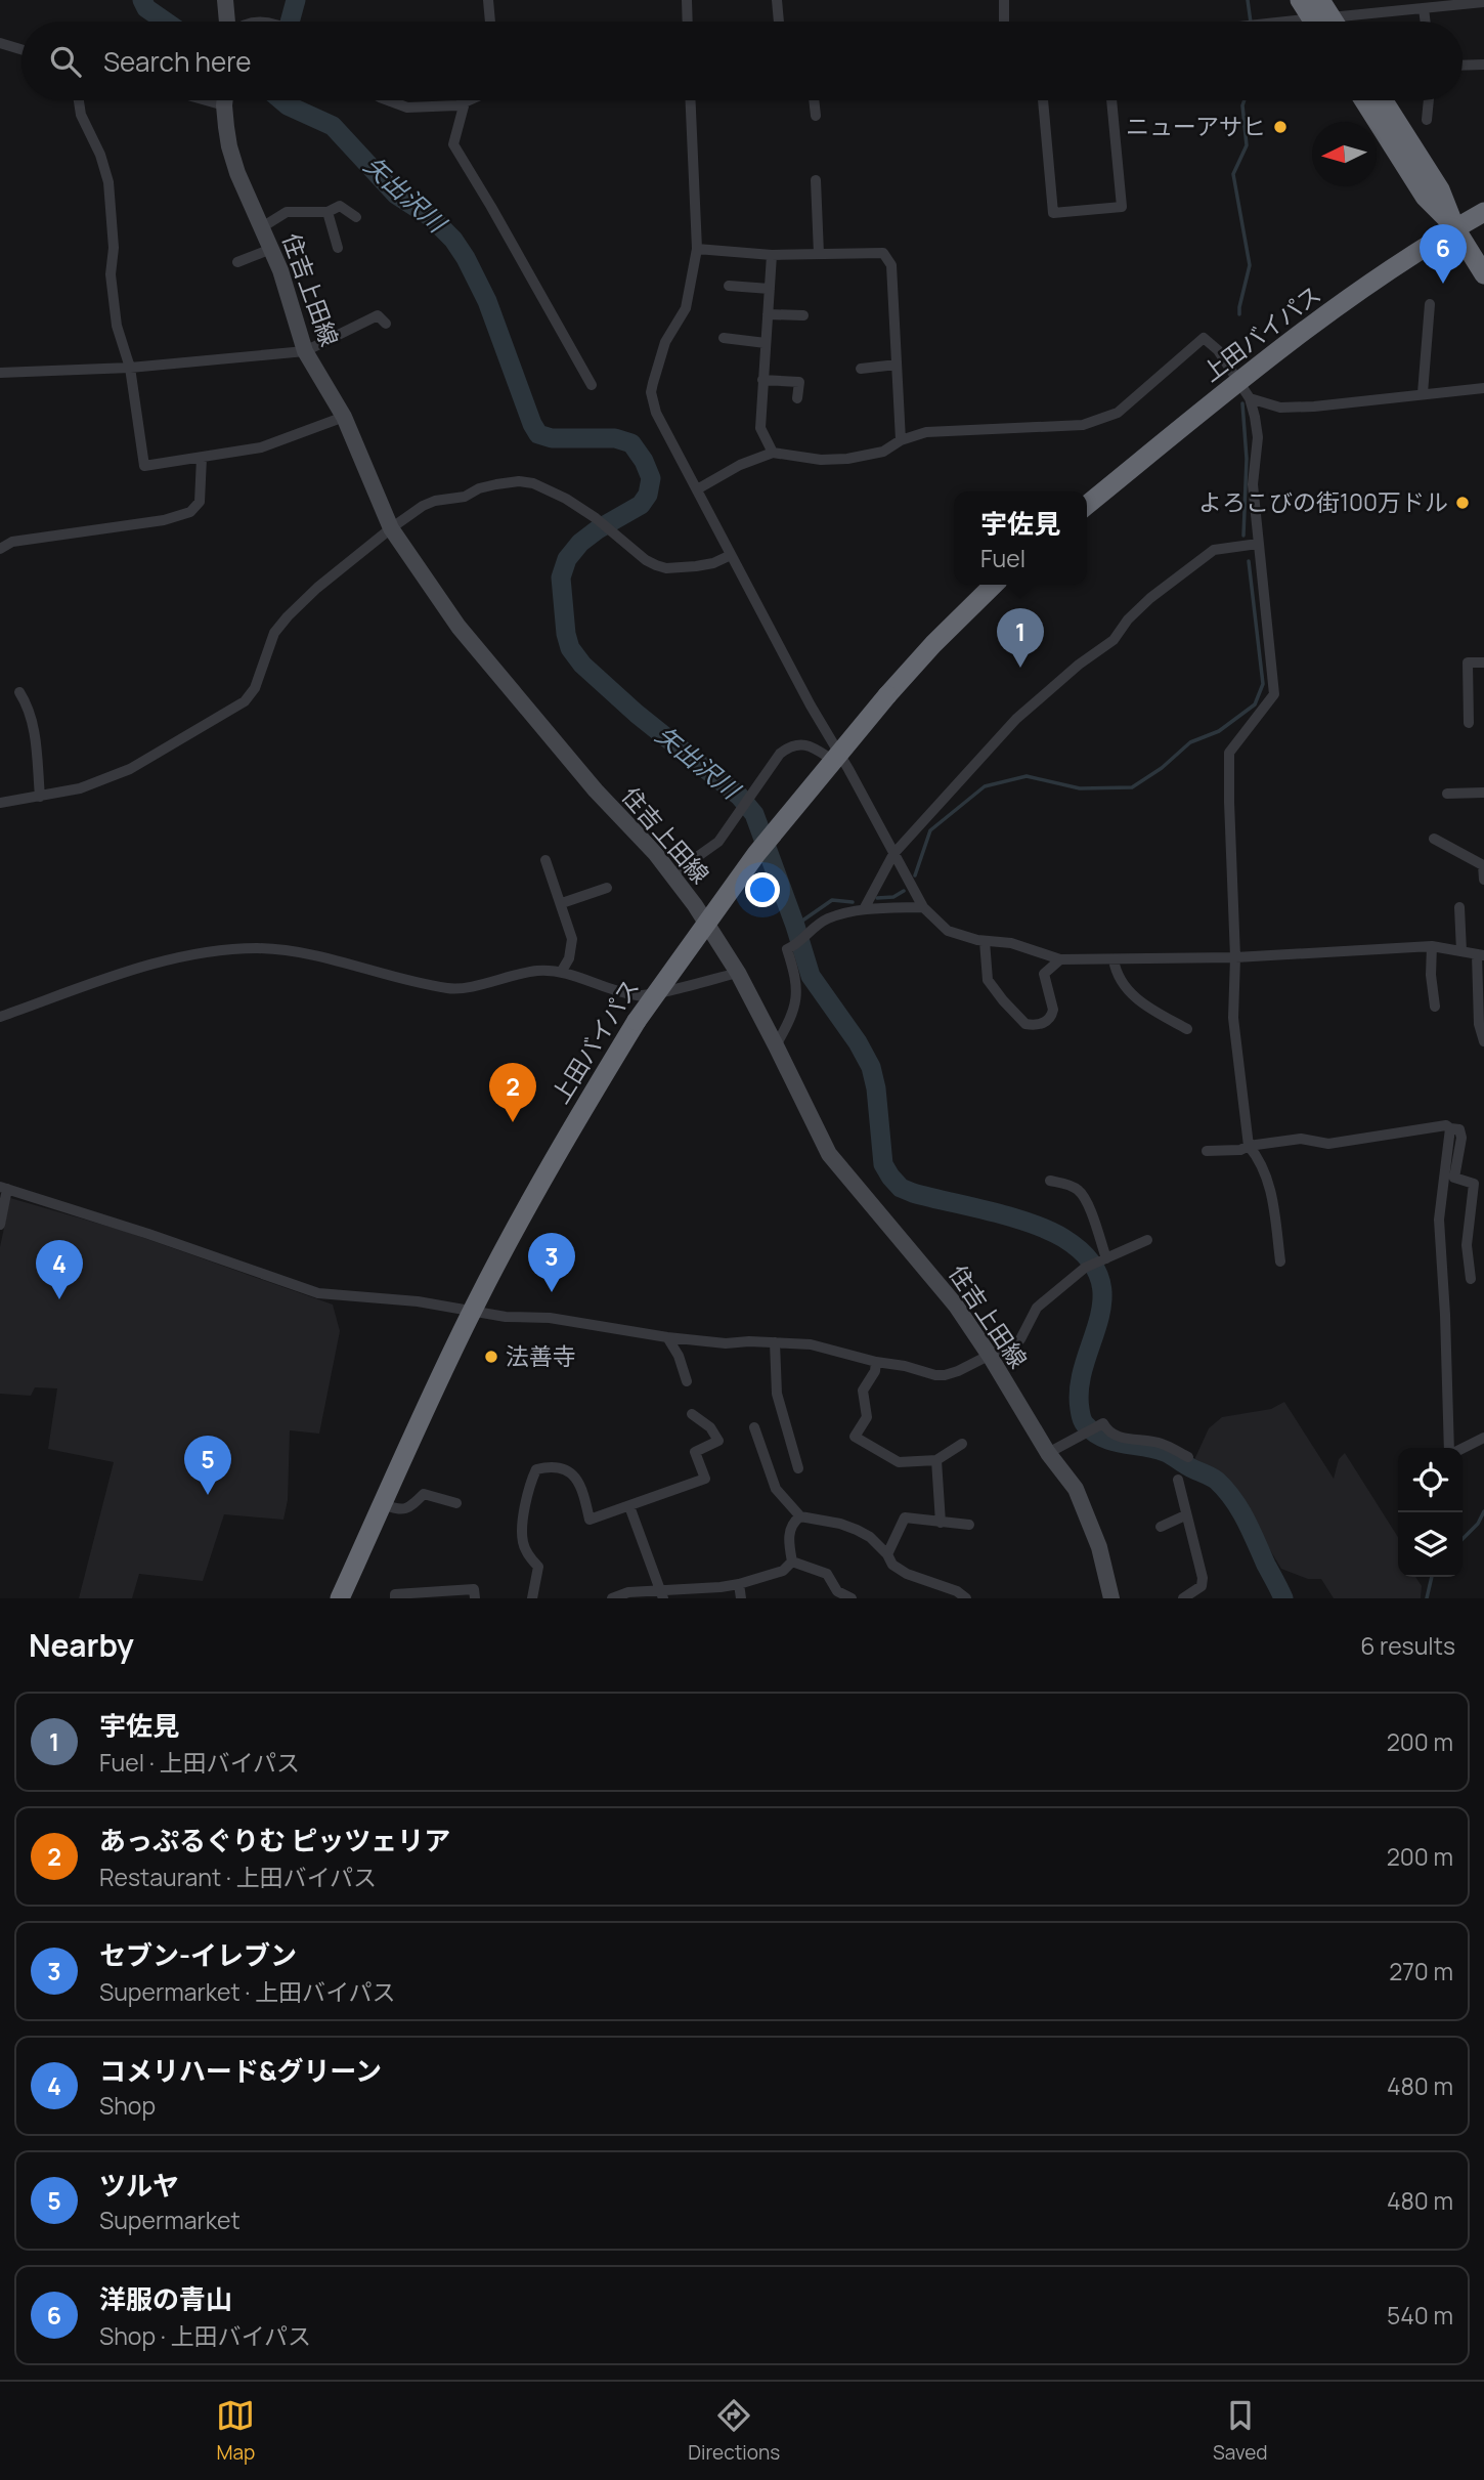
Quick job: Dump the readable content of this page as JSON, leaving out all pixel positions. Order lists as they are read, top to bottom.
{
  "streets": {
    "highway": ["上田バイパス"],
    "main road": ["住吉上田線"]
  },
  "water": ["矢出沢川"],
  "places": ["ニューアサヒ", "よろこびの街100万ドル", "法善寺"],
  "north": "left",
  "page": {
    "search": "Search here",
    "pins": [
      "6",
      "1",
      "2",
      "3",
      "4",
      "5"
    ],
    "popup": ["宇佐見", "Fuel"],
    "heading": ["Nearby", "6 results"],
    "list": [
      {
        "mark": "1",
        "name": "宇佐見",
        "note": "Fuel · 上田バイパス",
        "value": "200 m"
      },
      {
        "mark": "2",
        "name": "あっぷるぐりむ ピッツェリア",
        "note": "Restaurant · 上田バイパス",
        "value": "200 m"
      },
      {
        "mark": "3",
        "name": "セブン-イレブン",
        "note": "Supermarket · 上田バイパス",
        "value": "270 m"
      },
      {
        "mark": "4",
        "name": "コメリハード&グリーン",
        "note": "Shop",
        "value": "480 m"
      },
      {
        "mark": "5",
        "name": "ツルヤ",
        "note": "Supermarket",
        "value": "480 m"
      },
      {
        "mark": "6",
        "name": "洋服の青山",
        "note": "Shop · 上田バイパス",
        "value": "540 m"
      }
    ],
    "nav": ["Map", "Directions", "Saved"]
  }
}
